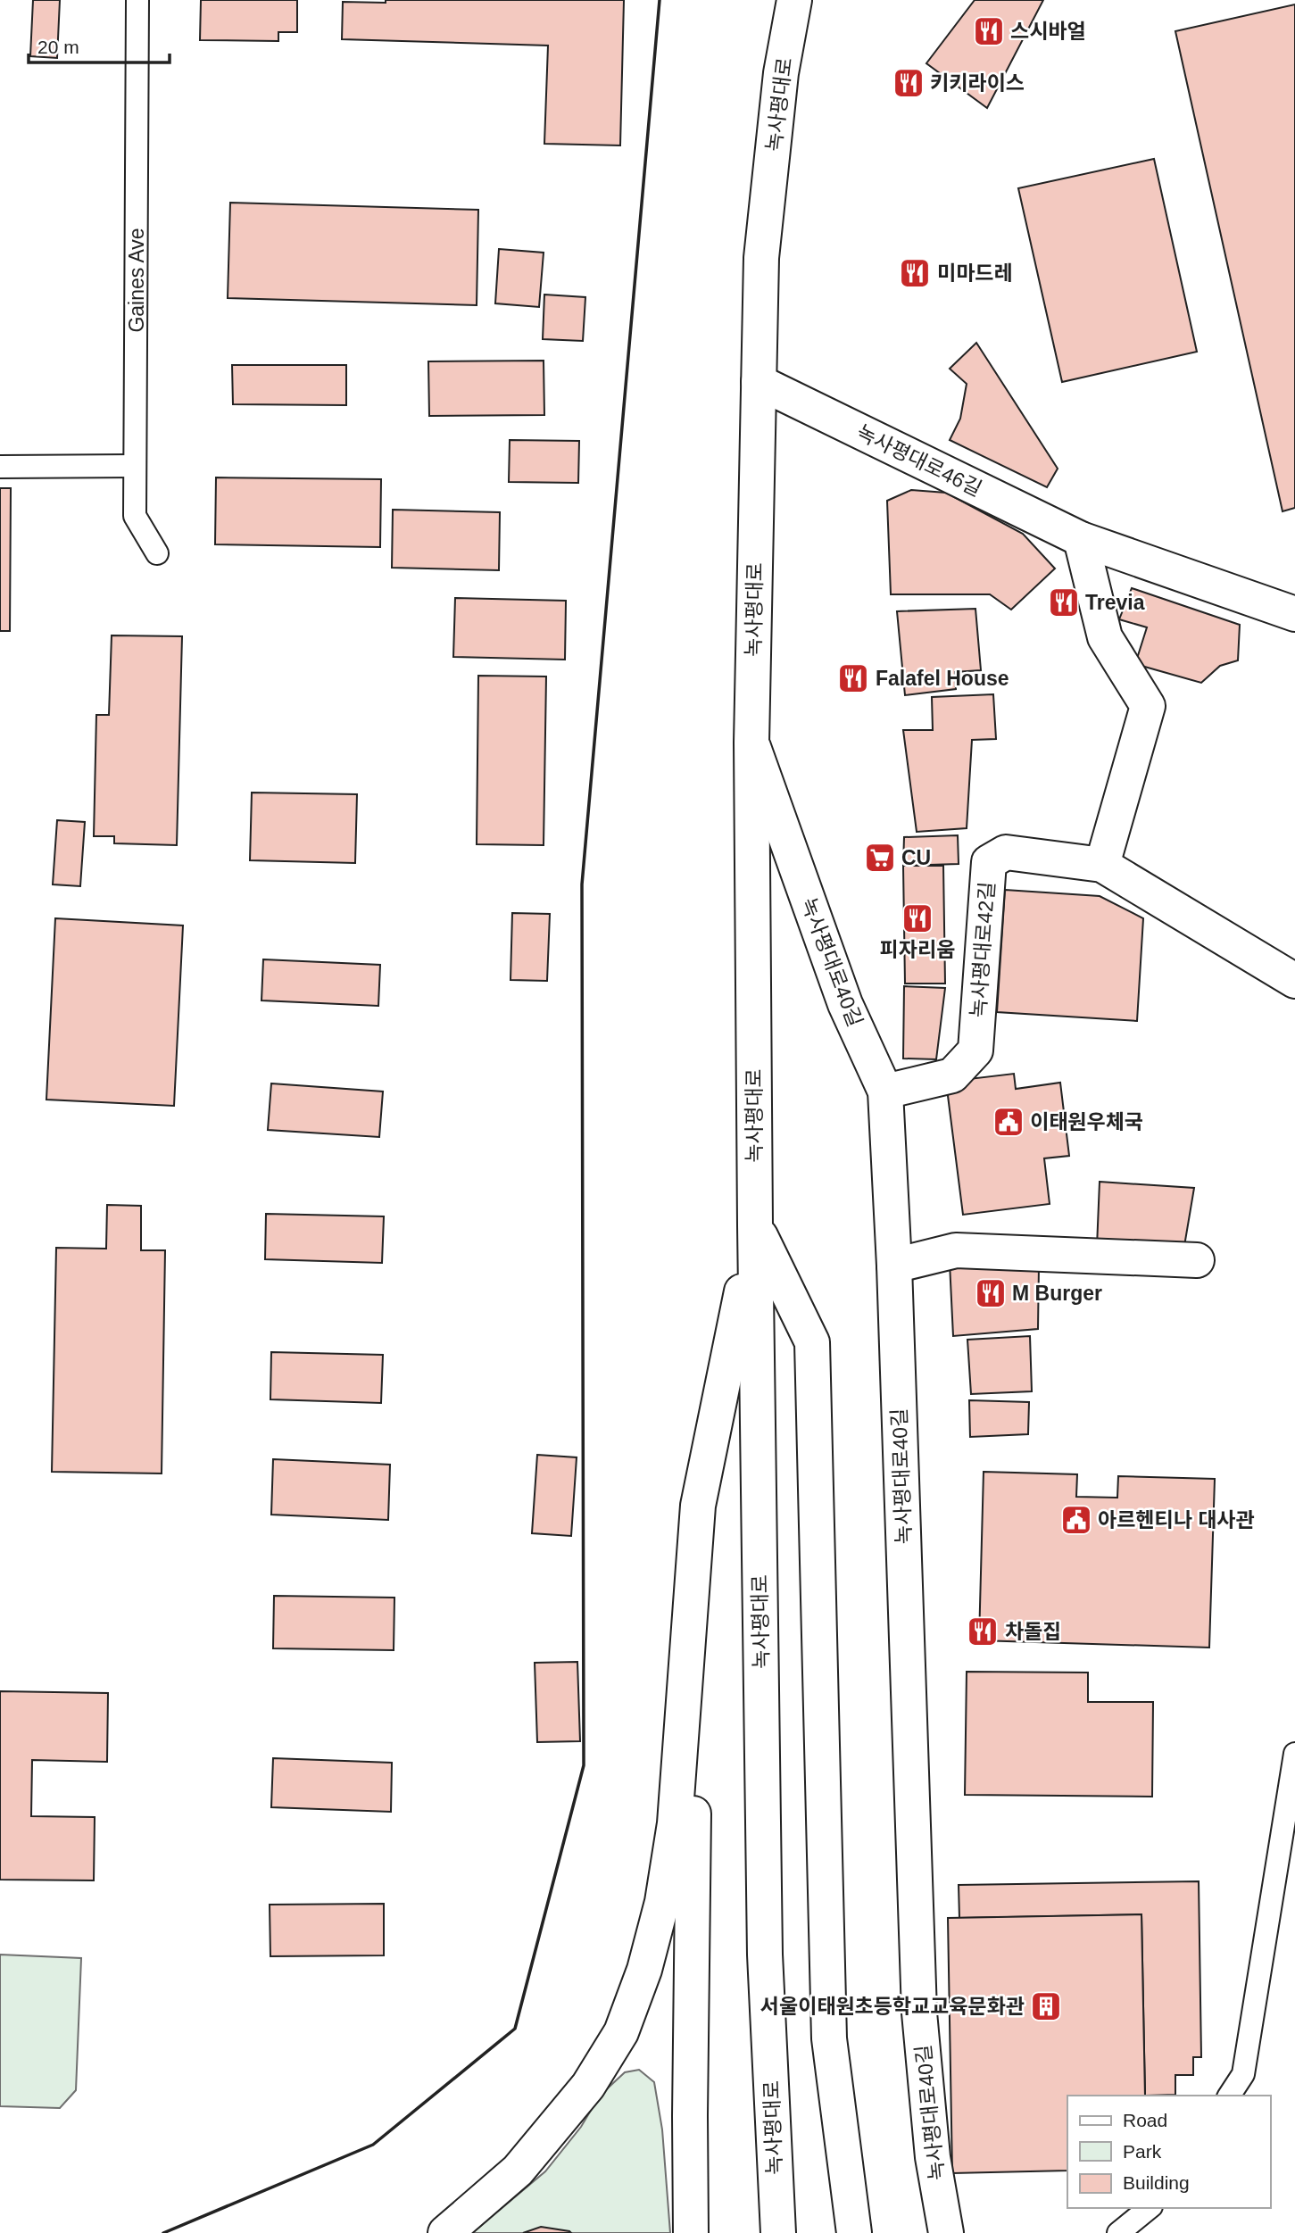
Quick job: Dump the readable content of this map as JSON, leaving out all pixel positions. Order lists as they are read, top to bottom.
{
  "streets": {
    "main road": [
      "녹사평대로",
      "녹사평대로46길",
      "녹사평대로42길",
      "녹사평대로40길"
    ],
    "lane": ["Gaines Ave"]
  },
  "crossings": [
    ["녹사평대로", "녹사평대로46길"],
    ["녹사평대로", "녹사평대로40길"],
    ["녹사평대로42길", "녹사평대로40길"]
  ],
  "places": {
    "restaurant": [
      "스시바얼",
      "키키라이스",
      "미마드레",
      "Trevia",
      "Falafel House",
      "피자리움",
      "M Burger",
      "차돌집"
    ],
    "supermarket": ["CU"],
    "public building": ["이태원우체국", "아르헨티나 대사관"],
    "building": ["서울이태원초등학교교육문화관"]
  },
  "legend": ["Road", "Park", "Building"],
  "scale_bar": "20 m"
}
